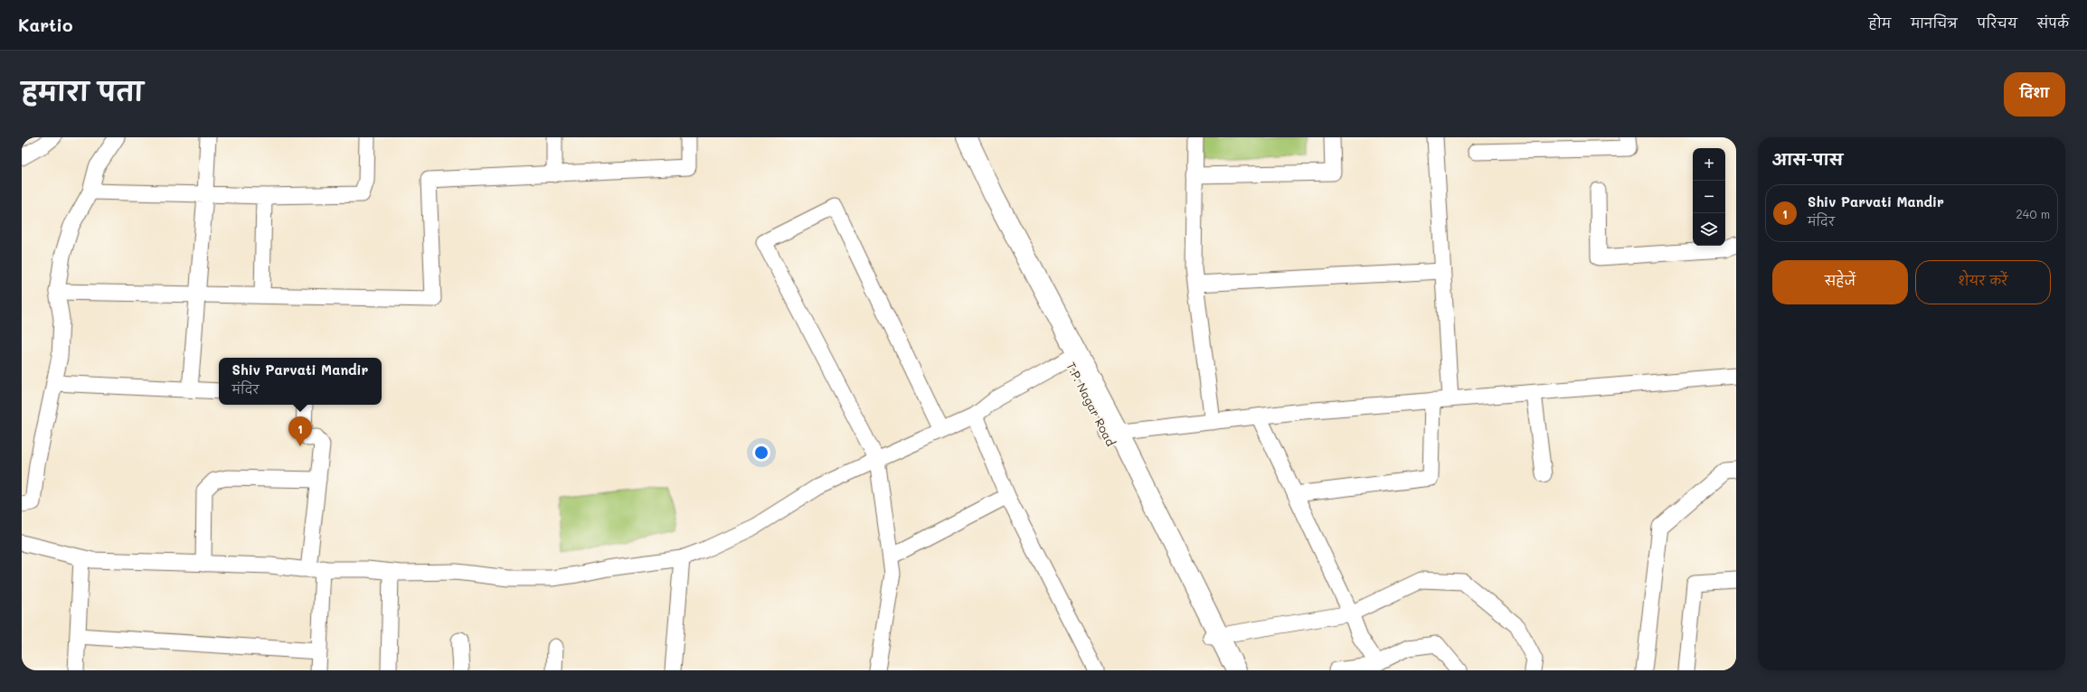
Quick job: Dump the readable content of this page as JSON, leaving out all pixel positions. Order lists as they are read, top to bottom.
{
  "streets": {
    "main road": ["T.P. Nagar Road"]
  },
  "page": {
    "header": "Kartio",
    "nav": [
      "होम",
      "मानचित्र",
      "परिचय",
      "संपर्क"
    ],
    "title": "हमारा पता",
    "buttons": [
      "दिशा",
      ["सहेजें", "शेयर करें"]
    ],
    "heading": "आस-पास",
    "map_buttons": ["+", "−"],
    "list": [
      {
        "mark": "1",
        "name": "Shiv Parvati Mandir",
        "note": "मंदिर",
        "value": "240 m"
      }
    ],
    "popup": ["Shiv Parvati Mandir", "मंदिर"],
    "pins": "1"
  }
}
